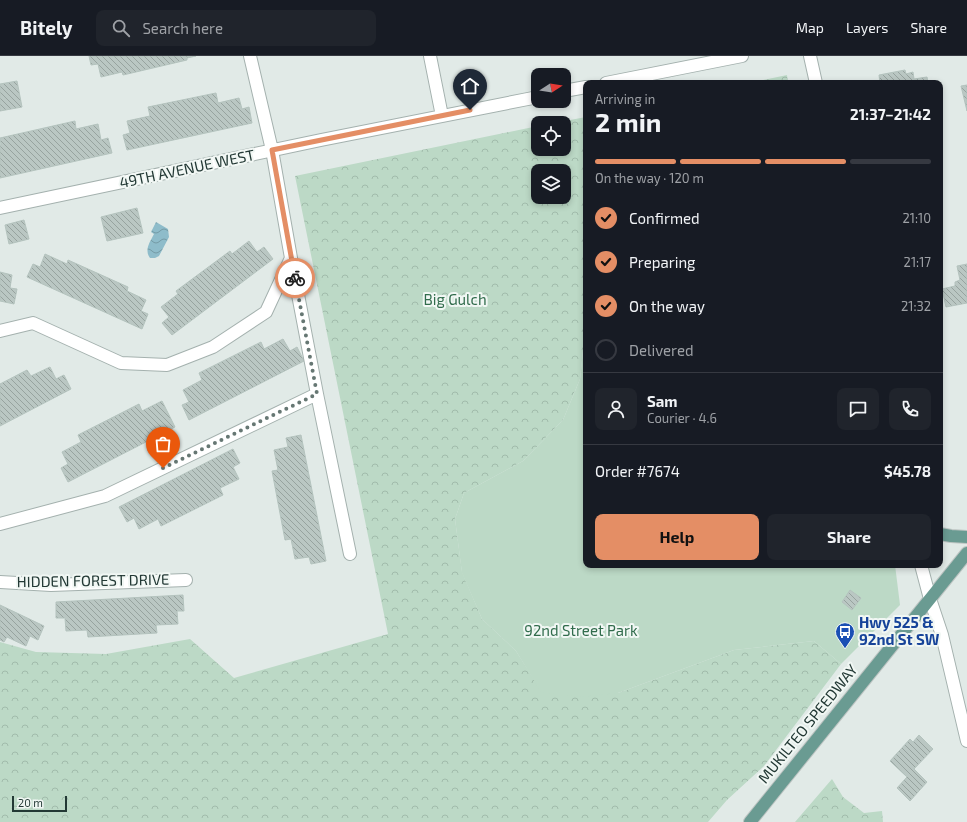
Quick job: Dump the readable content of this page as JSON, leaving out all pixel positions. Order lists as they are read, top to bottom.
{
  "streets": {
    "main road": ["MUKILTEO SPEEDWAY"],
    "street": ["49TH AVENUE WEST", "HIDDEN FOREST DRIVE"]
  },
  "parks": ["Big Gulch", "92nd Street Park"],
  "places": {
    "bus stop": ["Hwy 525 & 92nd St SW"]
  },
  "scale_bar": "20 m",
  "north": "right",
  "page": {
    "header": "Bitely",
    "search": "Search here",
    "nav": ["Map", "Layers", "Share"],
    "heading": ["2 min", "Arriving in", "21:37–21:42"],
    "panel": [
      "Sam",
      "Courier · 4.6",
      "Order #7674",
      "$45.78"
    ],
    "bar": "On the way · 120 m",
    "list": [
      ["Confirmed", "21:10"],
      ["Preparing", "21:17"],
      ["On the way", "21:32"],
      "Delivered"
    ],
    "buttons": ["Help", "Share"],
    "scale": "20 m"
  }
}
